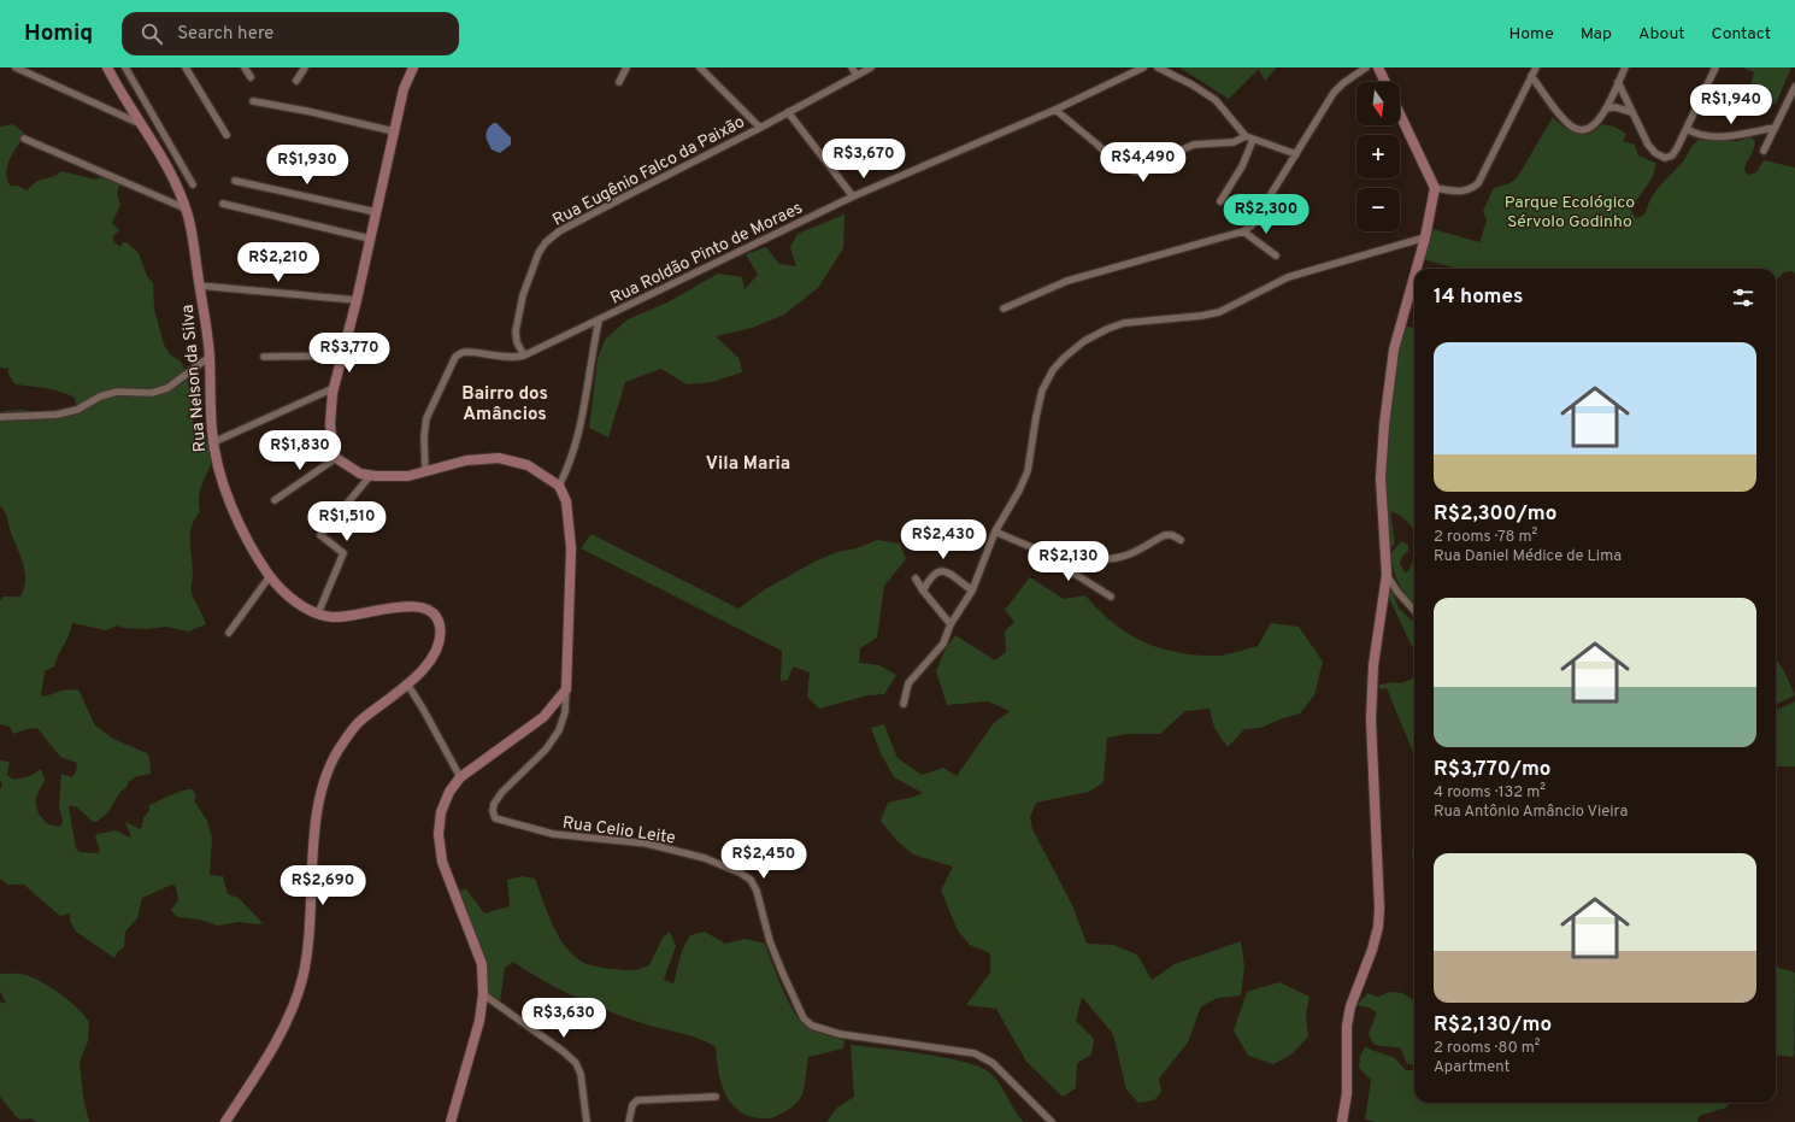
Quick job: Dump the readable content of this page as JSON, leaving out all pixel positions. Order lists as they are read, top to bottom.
{
  "streets": {
    "street": [
      "Rua Eugênio Falco da Paixão",
      "Rua Roldão Pinto de Moraes",
      "Rua Nelson da Silva",
      "Rua Celio Leite"
    ]
  },
  "crossings": [
    ["Rua Eugênio Falco da Paixão", "Rua Roldão Pinto de Moraes"]
  ],
  "districts": ["Bairro dos Amâncios", "Vila Maria"],
  "parks": ["Parque Ecológico Sérvolo Godinho"],
  "north": "bottom",
  "page": {
    "header": "Homiq",
    "search": "Search here",
    "nav": [
      "Home",
      "Map",
      "About",
      "Contact"
    ],
    "map_buttons": ["+", "−"],
    "price": [
      "R$1,940",
      "R$3,670",
      "R$4,490",
      "R$1,930",
      "R$2,300",
      "R$2,210",
      "R$3,770",
      "R$1,830",
      "R$1,510",
      "R$2,430",
      "R$2,130",
      "R$2,450",
      "R$2,690",
      "R$3,630"
    ],
    "heading": "14 homes",
    "list": [
      {
        "name": "R$2,300/mo",
        "note": "2 rooms · 78 m² · Rua Daniel Médice de Lima"
      },
      {
        "name": "R$3,770/mo",
        "note": "4 rooms · 132 m² · Rua Antônio Amâncio Vieira"
      },
      {
        "name": "R$2,130/mo",
        "note": "2 rooms · 80 m² · Apartment"
      }
    ]
  }
}
